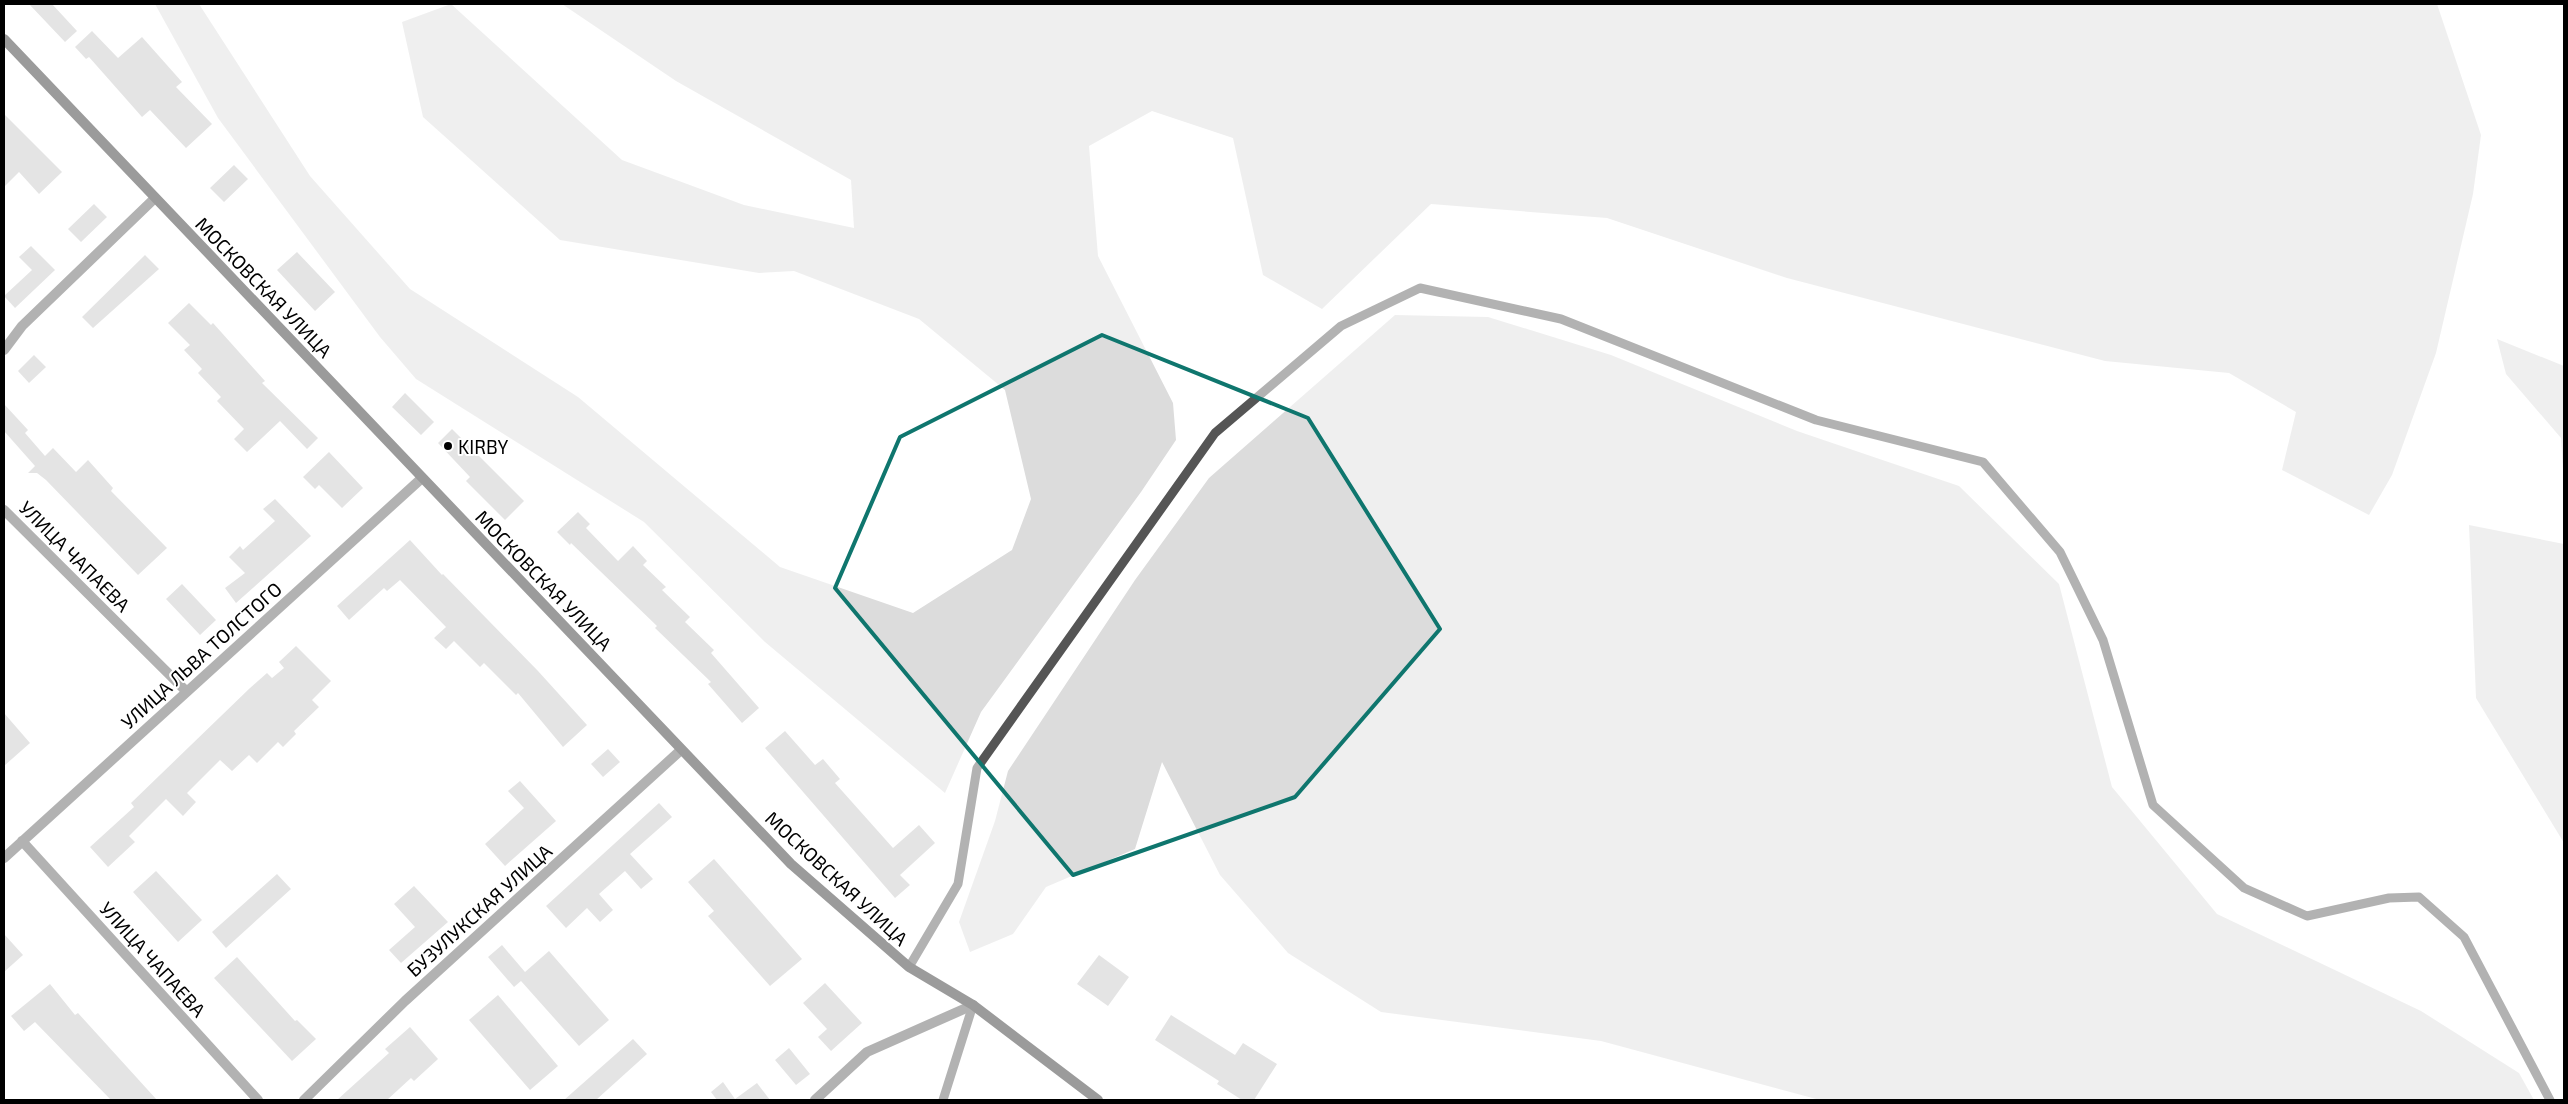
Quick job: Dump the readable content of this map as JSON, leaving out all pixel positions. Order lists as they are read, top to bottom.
{
  "streets": {
    "street": [
      "МОСКОВСКАЯ УЛИЦА",
      "УЛИЦА ЧАПАЕВА",
      "УЛИЦА ЛЬВА ТОЛСТОГО",
      "БУЗУЛУКСКАЯ УЛИЦА"
    ]
  },
  "crossings": [
    ["МОСКОВСКАЯ УЛИЦА", "УЛИЦА ЛЬВА ТОЛСТОГО"],
    ["МОСКОВСКАЯ УЛИЦА", "БУЗУЛУКСКАЯ УЛИЦА"],
    ["УЛИЦА ЧАПАЕВА", "УЛИЦА ЛЬВА ТОЛСТОГО"]
  ],
  "places": ["KIRBY"]
}
